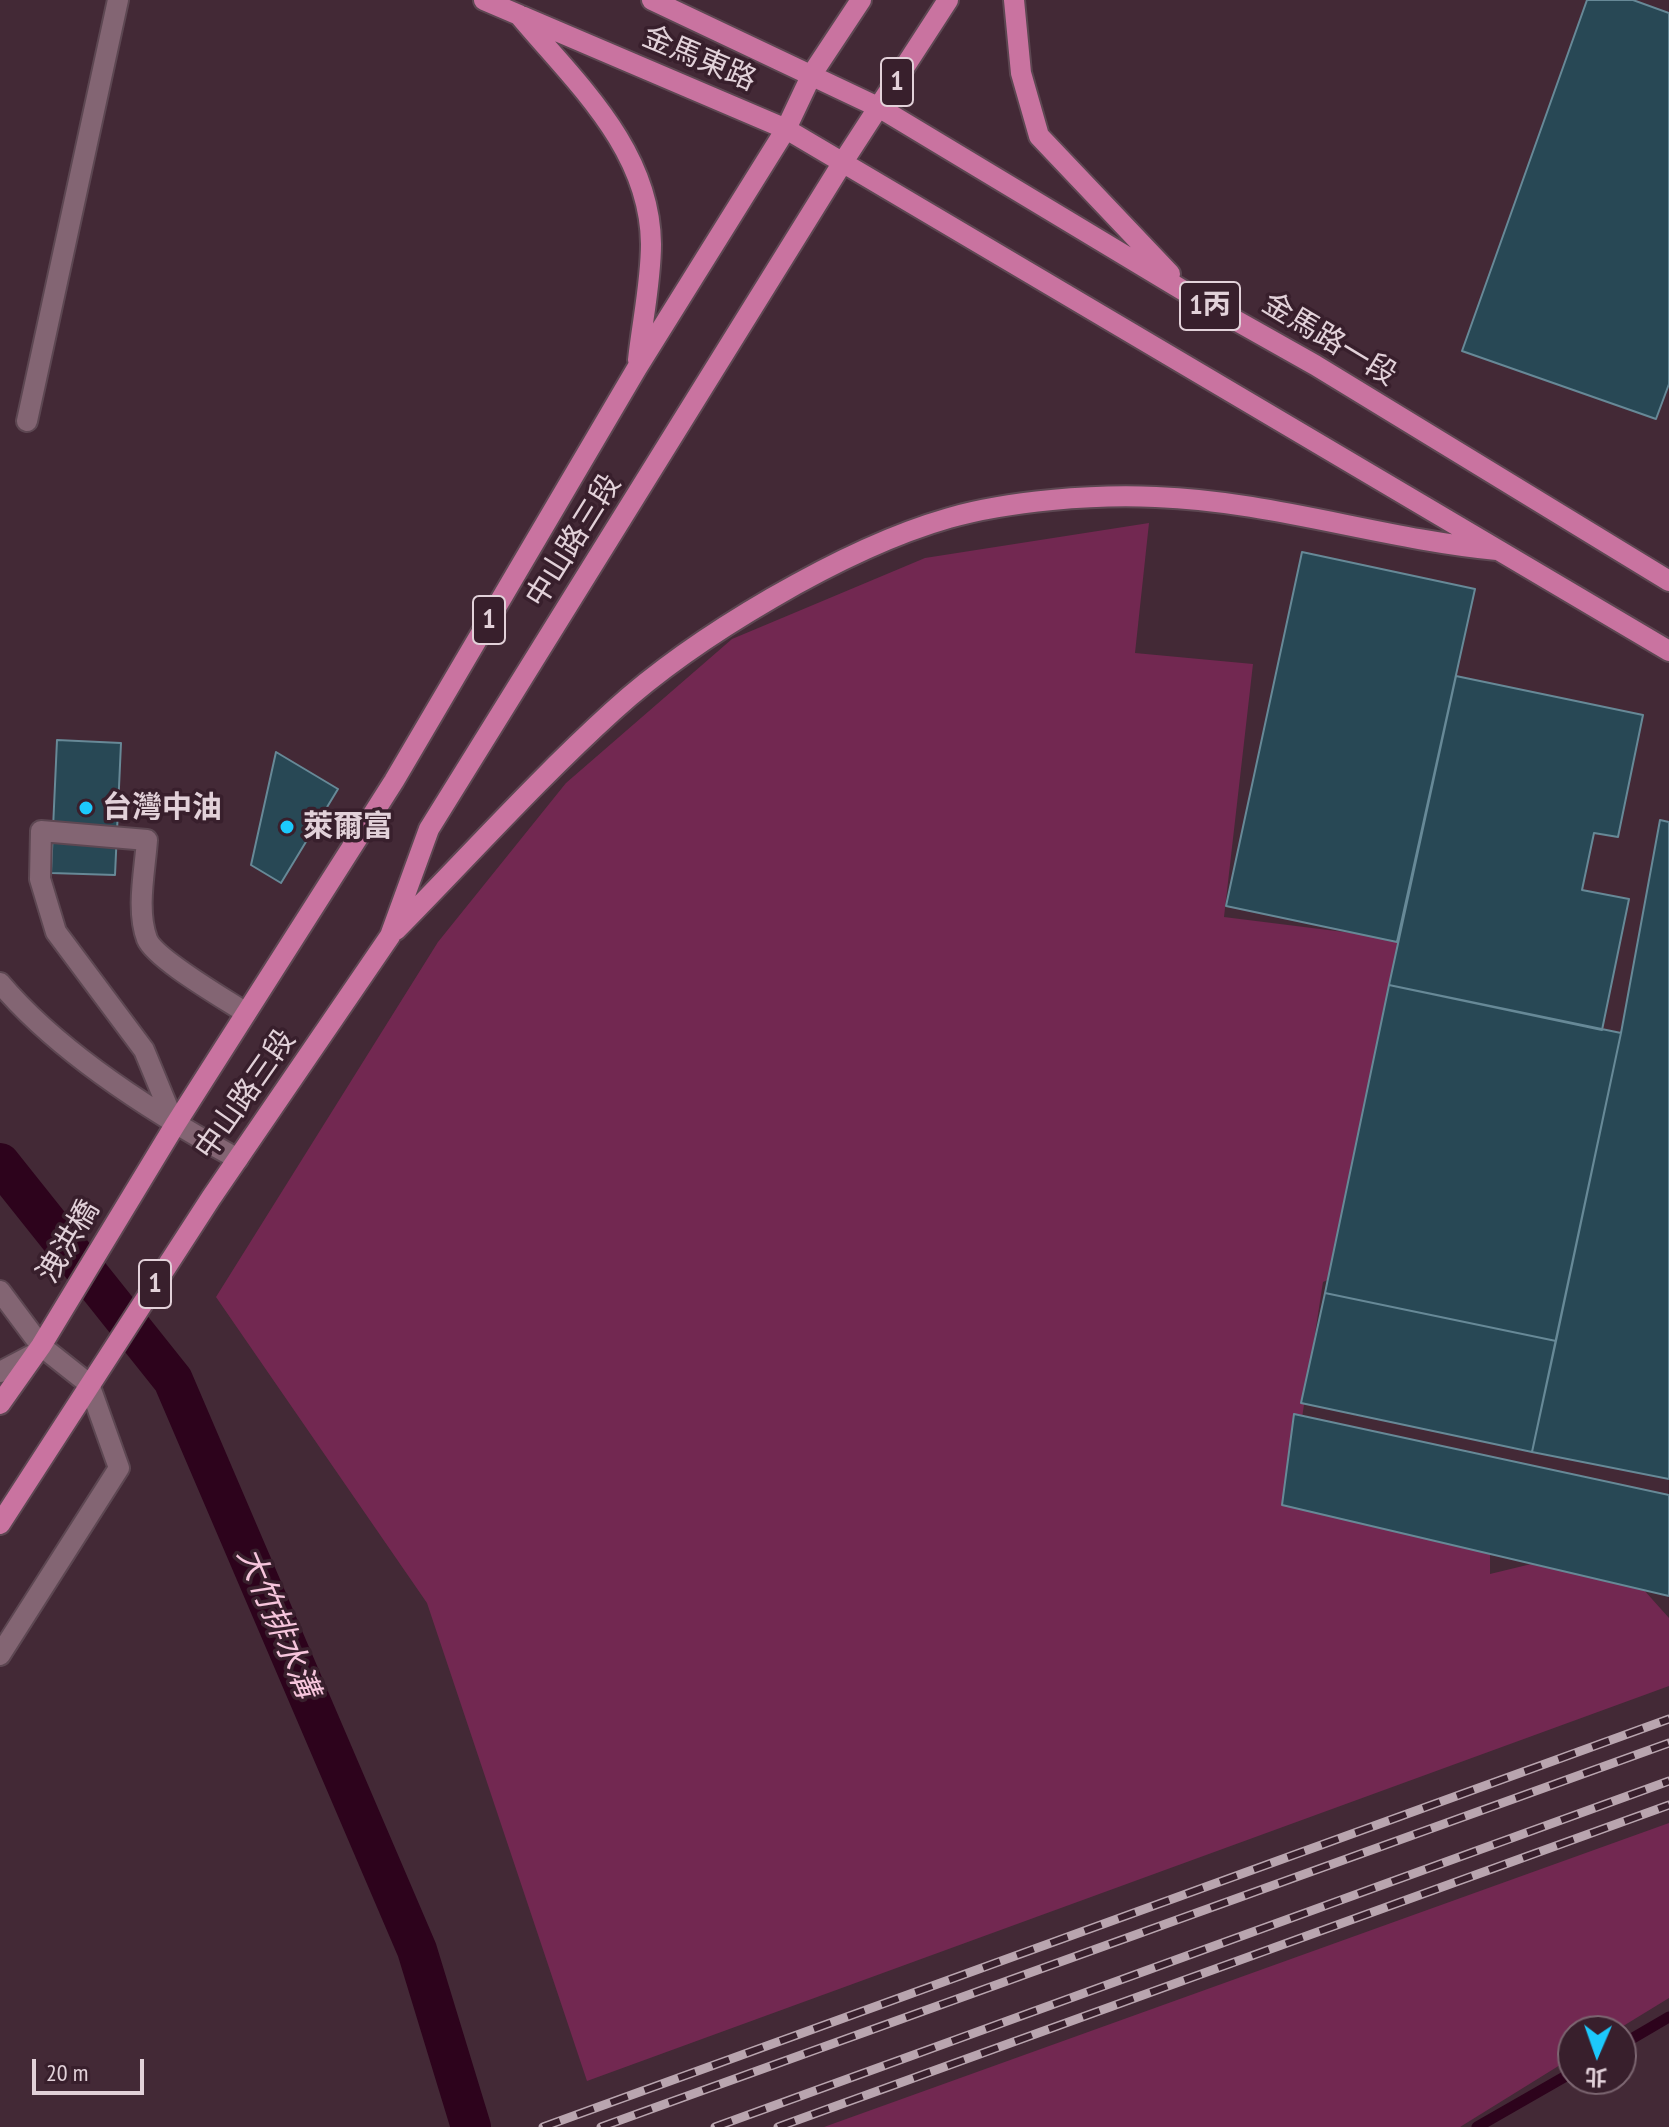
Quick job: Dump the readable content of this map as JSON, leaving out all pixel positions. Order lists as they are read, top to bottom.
{
  "streets": {
    "main road": [
      "金馬東路",
      "1",
      "1丙",
      "金馬路一段",
      "中山路三段",
      "洩洪橋"
    ]
  },
  "crossings": [
    ["金馬東路", "1丙"],
    ["金馬東路", "金馬路一段"],
    ["金馬東路", "中山路三段"],
    ["1", "1丙"],
    ["1", "中山路三段"],
    ["1", "洩洪橋"],
    ["1丙", "中山路三段"],
    ["金馬路一段", "中山路三段"],
    ["中山路三段", "洩洪橋"]
  ],
  "water": ["大竹排水溝"],
  "places": ["台灣中油", "萊爾富"],
  "scale_bar": "20 m",
  "north": "bottom"
}
